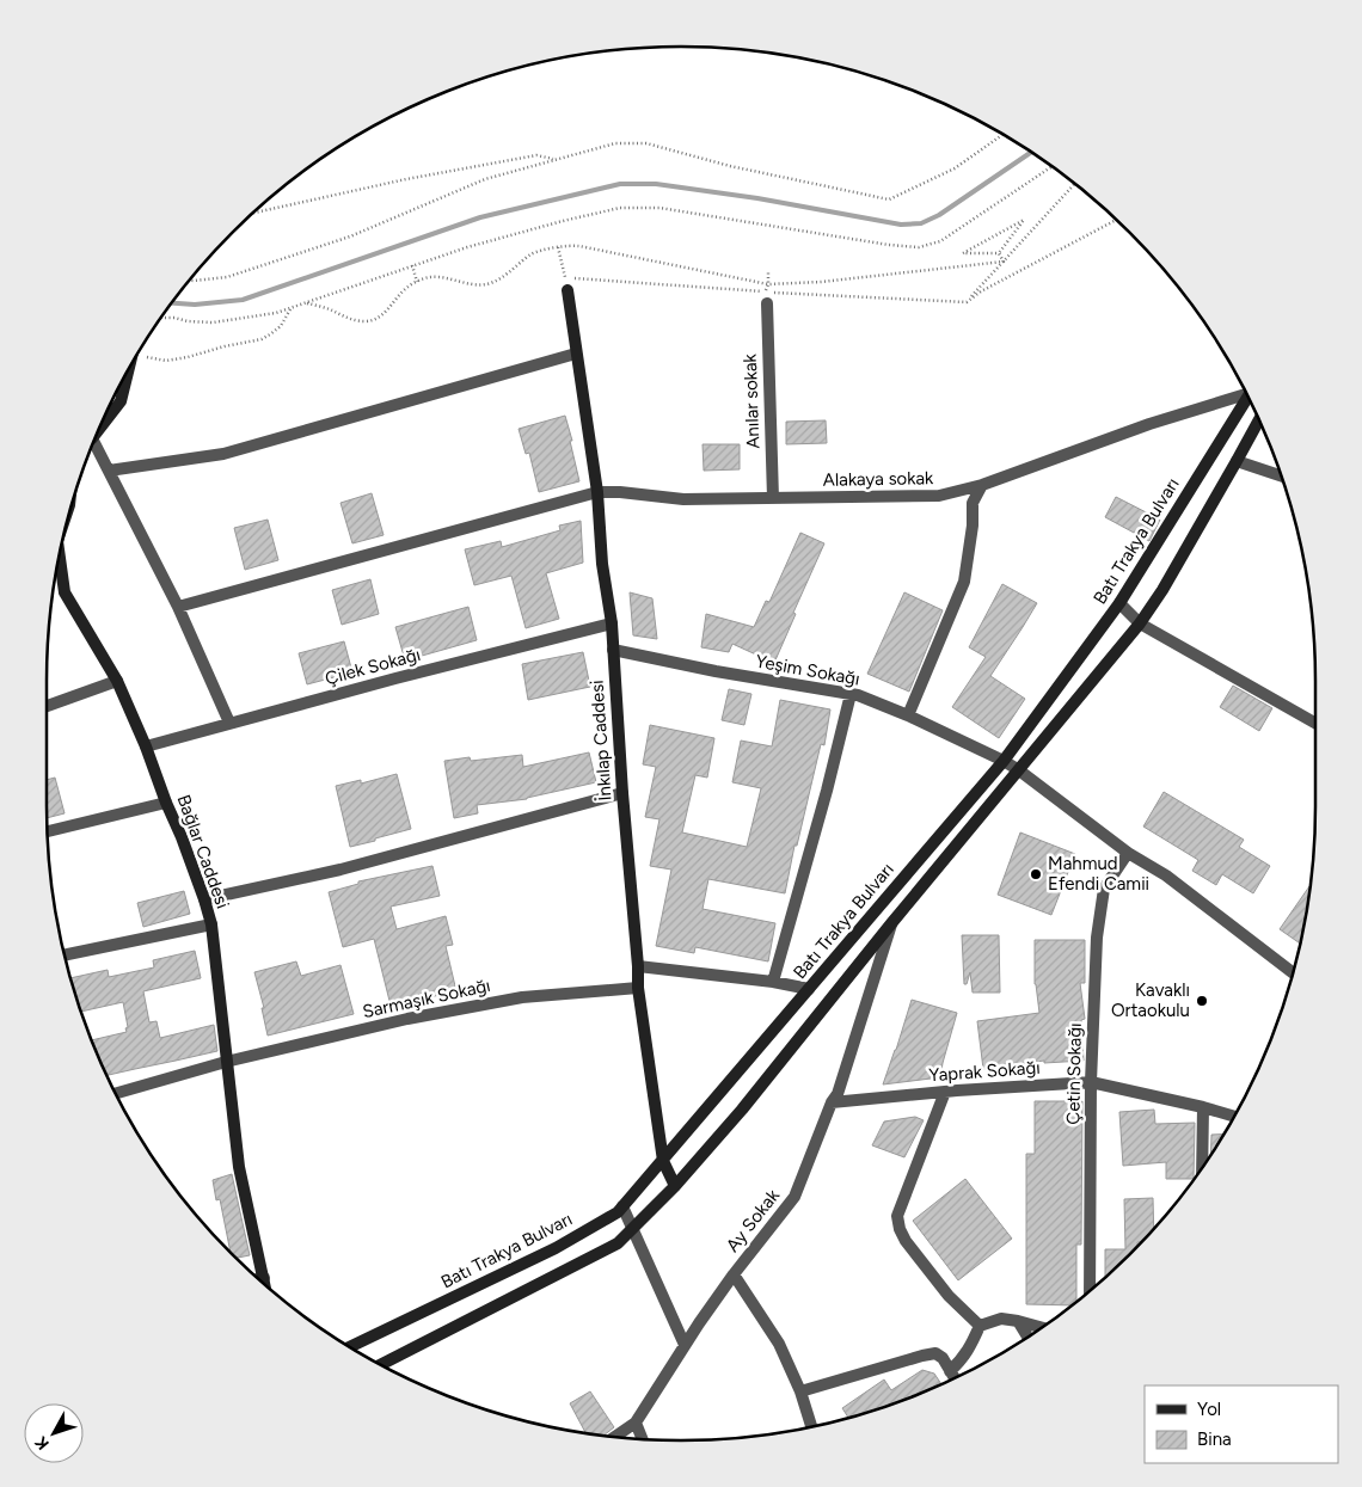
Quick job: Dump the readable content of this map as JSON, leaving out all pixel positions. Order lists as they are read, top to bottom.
{
  "streets": {
    "main road": ["Batı Trakya Bulvarı", "İnkılap Caddesi", "Bağlar Caddesi"],
    "street": [
      "Anılar sokak",
      "Alakaya sokak",
      "Çilek Sokağı",
      "Yeşim Sokağı",
      "Sarmaşık Sokağı",
      "Yaprak Sokağı",
      "Çetin Sokağı",
      "Ay Sokak"
    ]
  },
  "crossings": [
    ["Anılar sokak", "Alakaya sokak"],
    ["Alakaya sokak", "İnkılap Caddesi"],
    ["Batı Trakya Bulvarı", "Yeşim Sokağı"],
    ["Batı Trakya Bulvarı", "İnkılap Caddesi"],
    ["Çilek Sokağı", "İnkılap Caddesi"],
    ["Çilek Sokağı", "Bağlar Caddesi"],
    ["Yeşim Sokağı", "İnkılap Caddesi"],
    ["Yeşim Sokağı", "Çetin Sokağı"],
    ["İnkılap Caddesi", "Sarmaşık Sokağı"],
    ["Bağlar Caddesi", "Sarmaşık Sokağı"],
    ["Yaprak Sokağı", "Çetin Sokağı"],
    ["Yaprak Sokağı", "Ay Sokak"]
  ],
  "places": ["Mahmud Efendi Camii", "Kavaklı Ortaokulu"],
  "legend": ["Yol", "Bina"],
  "north": "bottom left"
}
